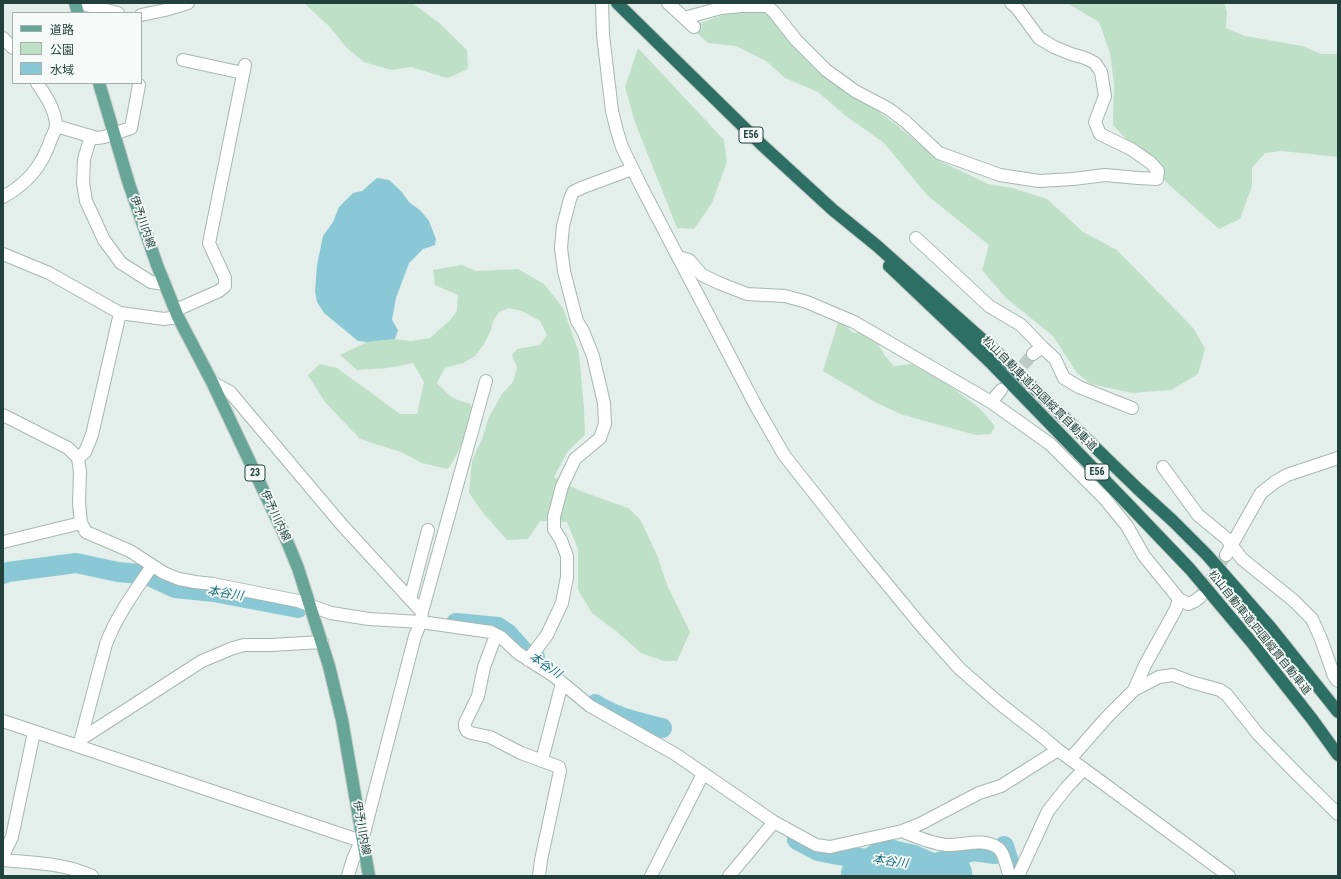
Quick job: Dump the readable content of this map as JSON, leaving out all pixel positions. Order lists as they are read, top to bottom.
{
  "streets": {
    "highway": ["E56", "松山自動車道;四国縦貫自動車道"],
    "main road": ["伊予川内線", "23"]
  },
  "water": ["本谷川"],
  "legend": ["道路", "公園", "水域"]
}
